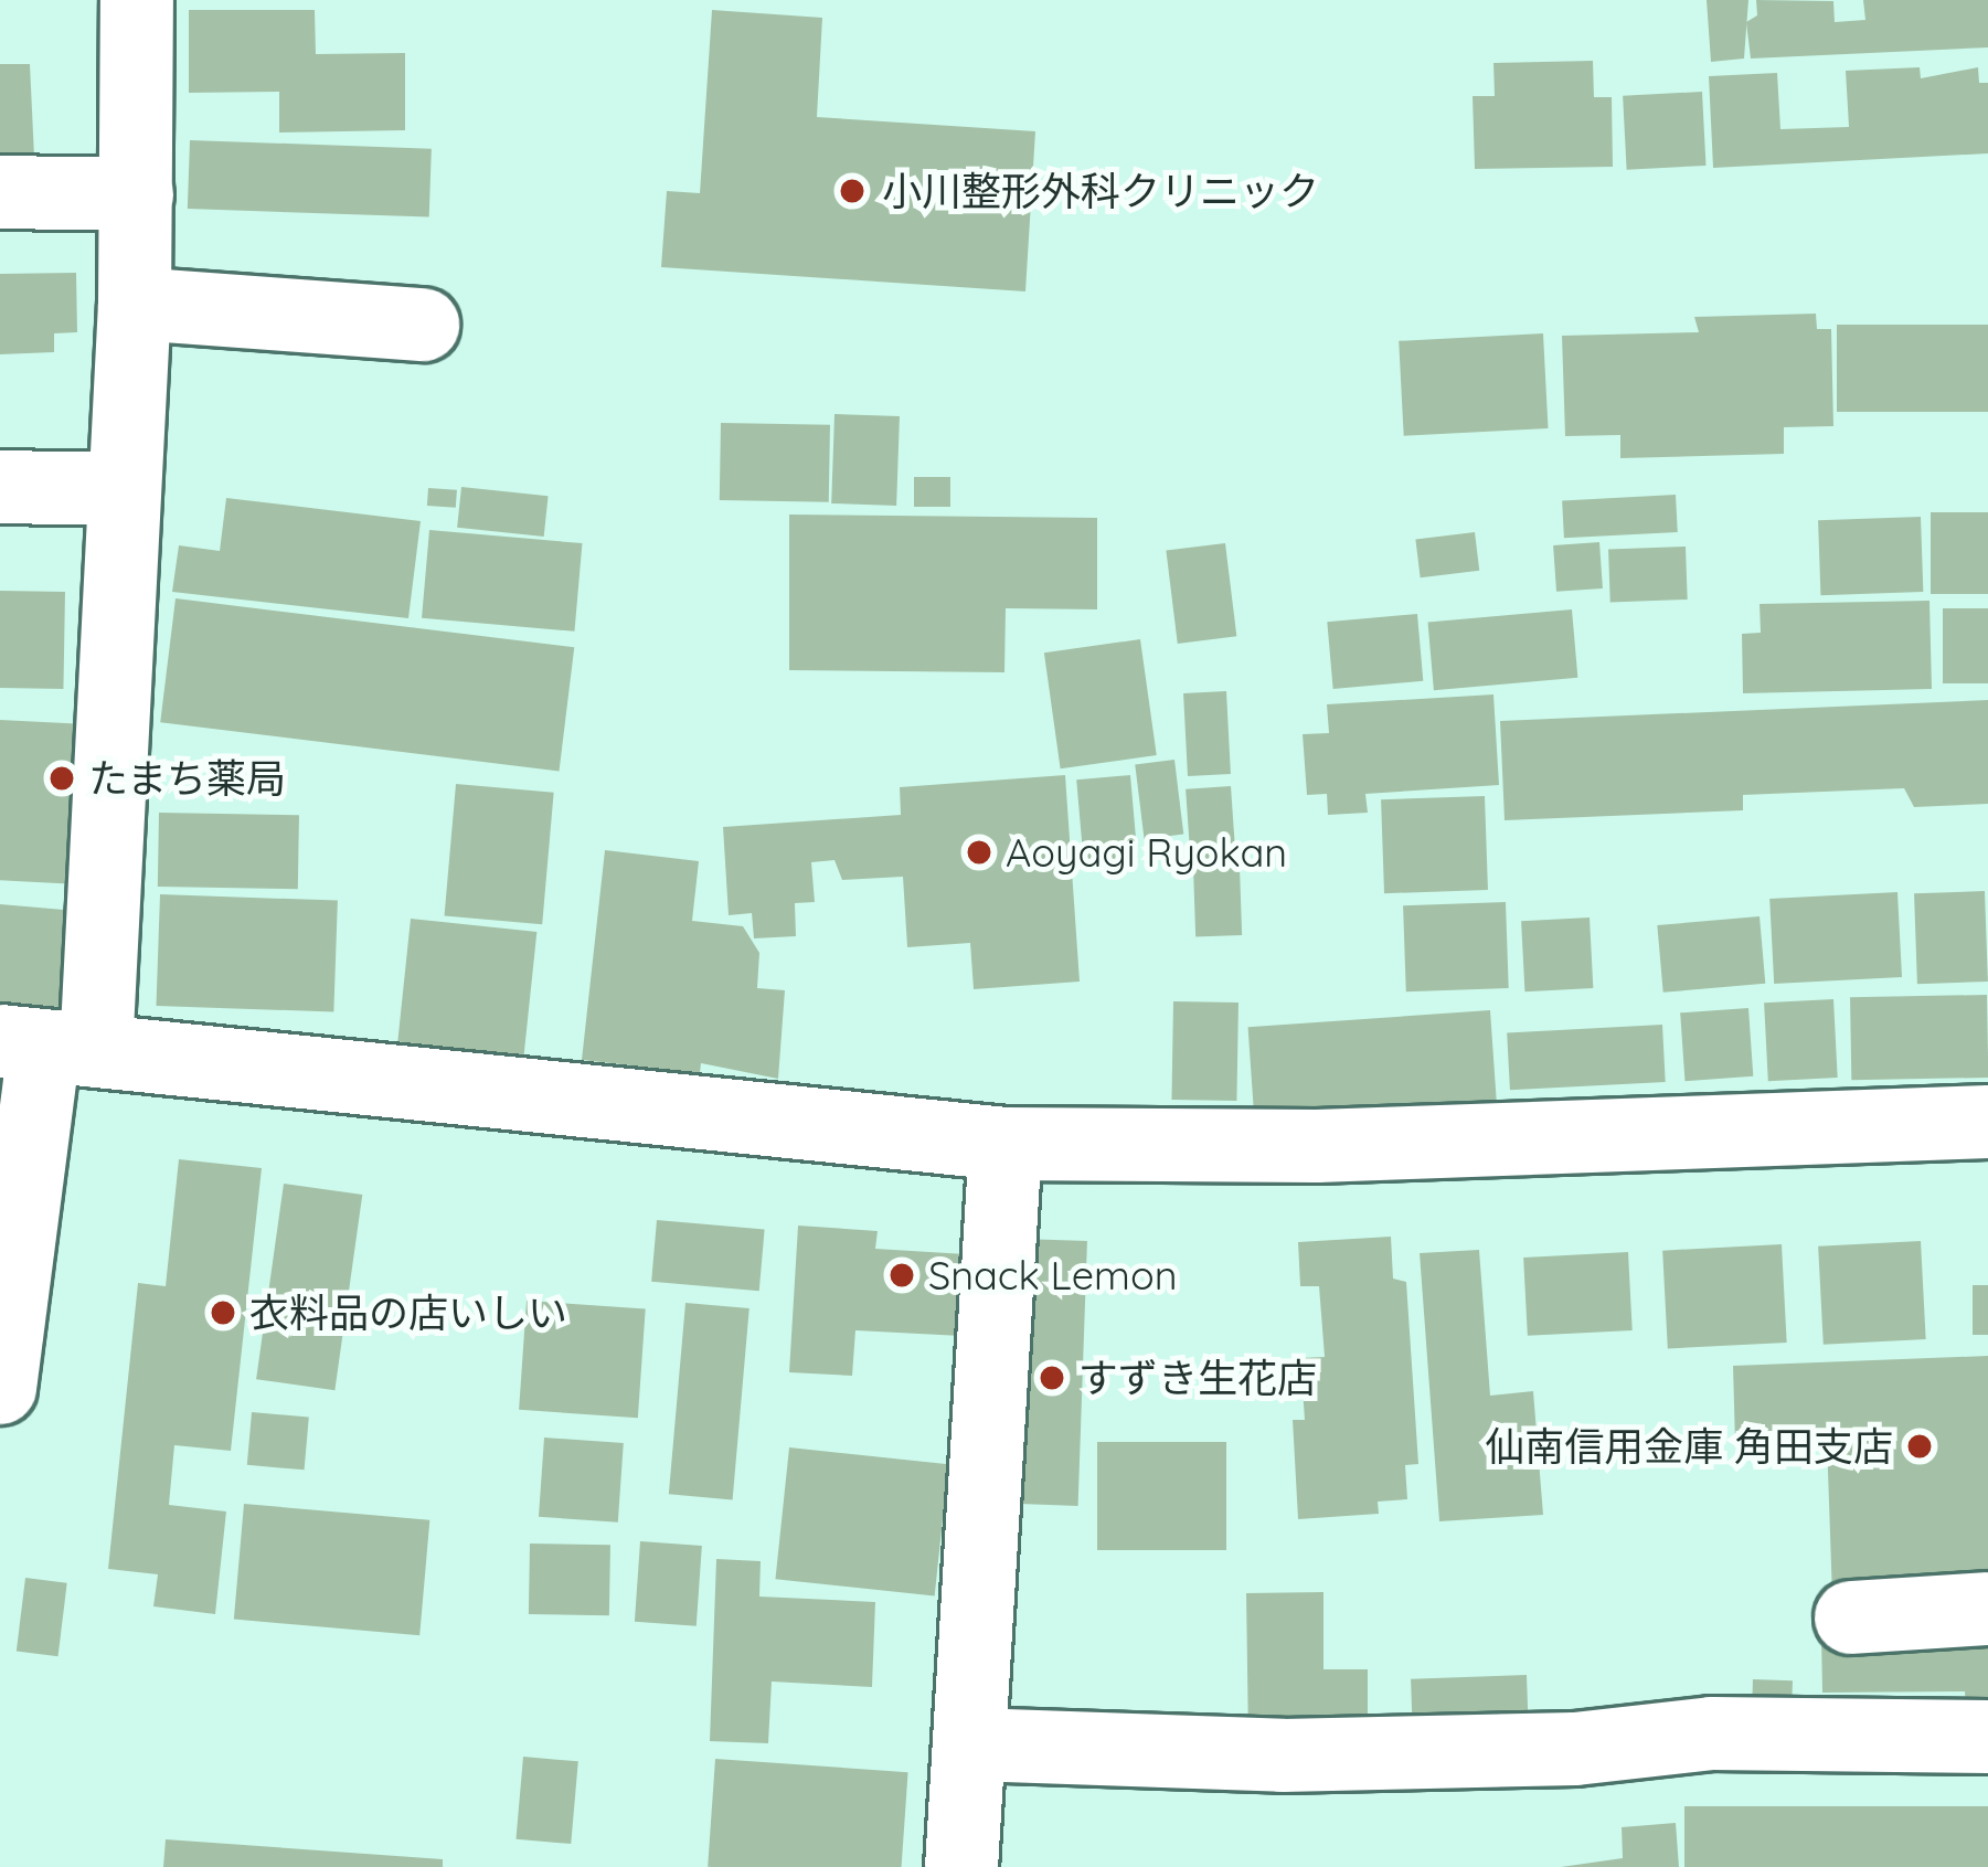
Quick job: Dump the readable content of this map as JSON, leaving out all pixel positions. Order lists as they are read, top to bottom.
{
  "places": [
    "小川整形外科クリニック",
    "たまち薬局",
    "Aoyagi Ryokan",
    "Snack Lemon",
    "衣料品の店いしい",
    "すずき生花店",
    "仙南信用金庫 角田支店"
  ]
}
